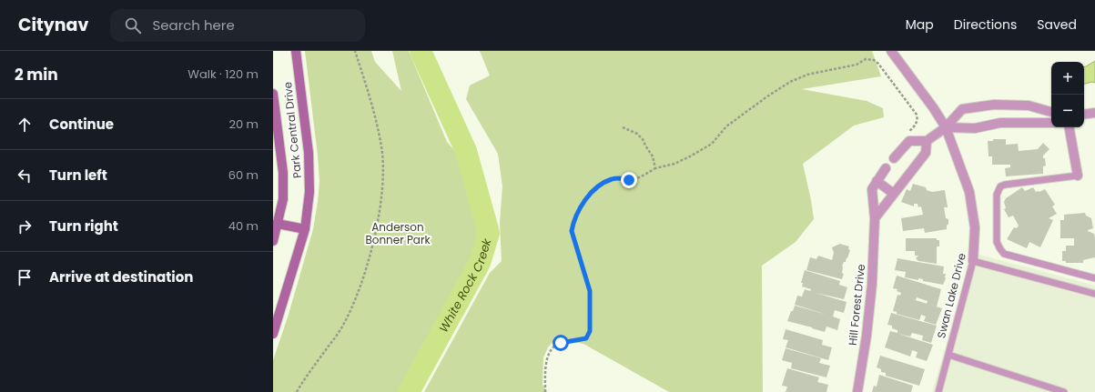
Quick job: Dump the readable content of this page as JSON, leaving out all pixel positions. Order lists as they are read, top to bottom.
{
  "streets": {
    "main road": ["Park Central Drive"],
    "street": ["Swan Lake Drive", "Hill Forest Drive"]
  },
  "water": ["White Rock Creek"],
  "parks": ["Anderson Bonner Park"],
  "page": {
    "header": "Citynav",
    "search": "Search here",
    "nav": ["Map", "Directions", "Saved"],
    "heading": ["2 min", "Walk · 120 m"],
    "map_buttons": ["+", "−"],
    "list": [
      ["Continue", "20 m"],
      ["Turn left", "60 m"],
      ["Turn right", "40 m"],
      "Arrive at destination"
    ]
  }
}
